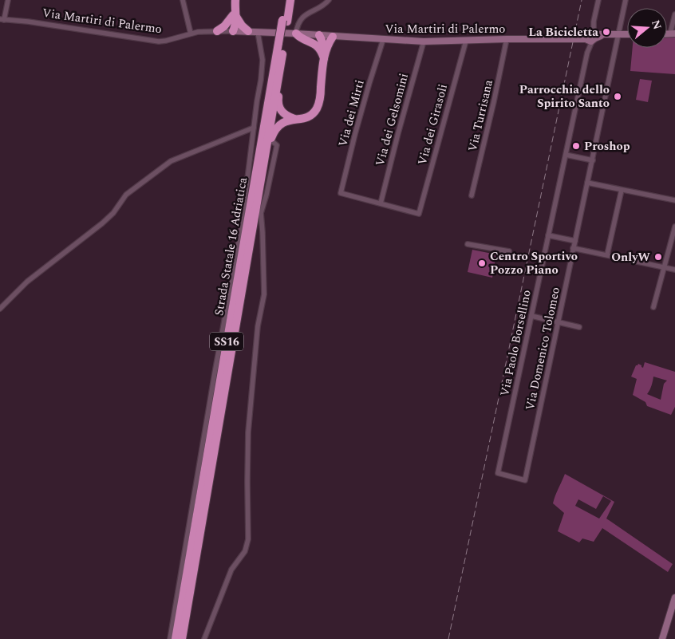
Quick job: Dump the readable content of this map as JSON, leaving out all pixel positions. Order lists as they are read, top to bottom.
{
  "streets": {
    "highway": ["Strada Statale 16 Adriatica", "SS16"],
    "street": [
      "Via Martiri di Palermo",
      "Via dei Mirti",
      "Via Turrisana",
      "Via dei Gelsomini",
      "Via dei Girasoli",
      "Via Paolo Borsellino",
      "Via Domenico Tolomeo"
    ]
  },
  "crossings": [
    ["Via Martiri di Palermo", "Via dei Mirti"],
    ["Via Martiri di Palermo", "Via Turrisana"],
    ["Via Martiri di Palermo", "Via dei Gelsomini"],
    ["Via Martiri di Palermo", "Via dei Girasoli"],
    ["Via Martiri di Palermo", "SS16"],
    ["Via Martiri di Palermo", "Via Paolo Borsellino"],
    ["Via Martiri di Palermo", "Via Domenico Tolomeo"],
    ["Via dei Mirti", "Via dei Gelsomini"],
    ["Via dei Mirti", "Via dei Girasoli"],
    ["Via dei Gelsomini", "Via dei Girasoli"],
    ["Strada Statale 16 Adriatica", "SS16"],
    ["Via Paolo Borsellino", "Via Domenico Tolomeo"]
  ],
  "places": [
    "La Bicicletta",
    "Parrocchia dello Spirito Santo",
    "Proshop",
    "OnlyW",
    "Centro Sportivo Pozzo Piano"
  ],
  "north": "right"
}
